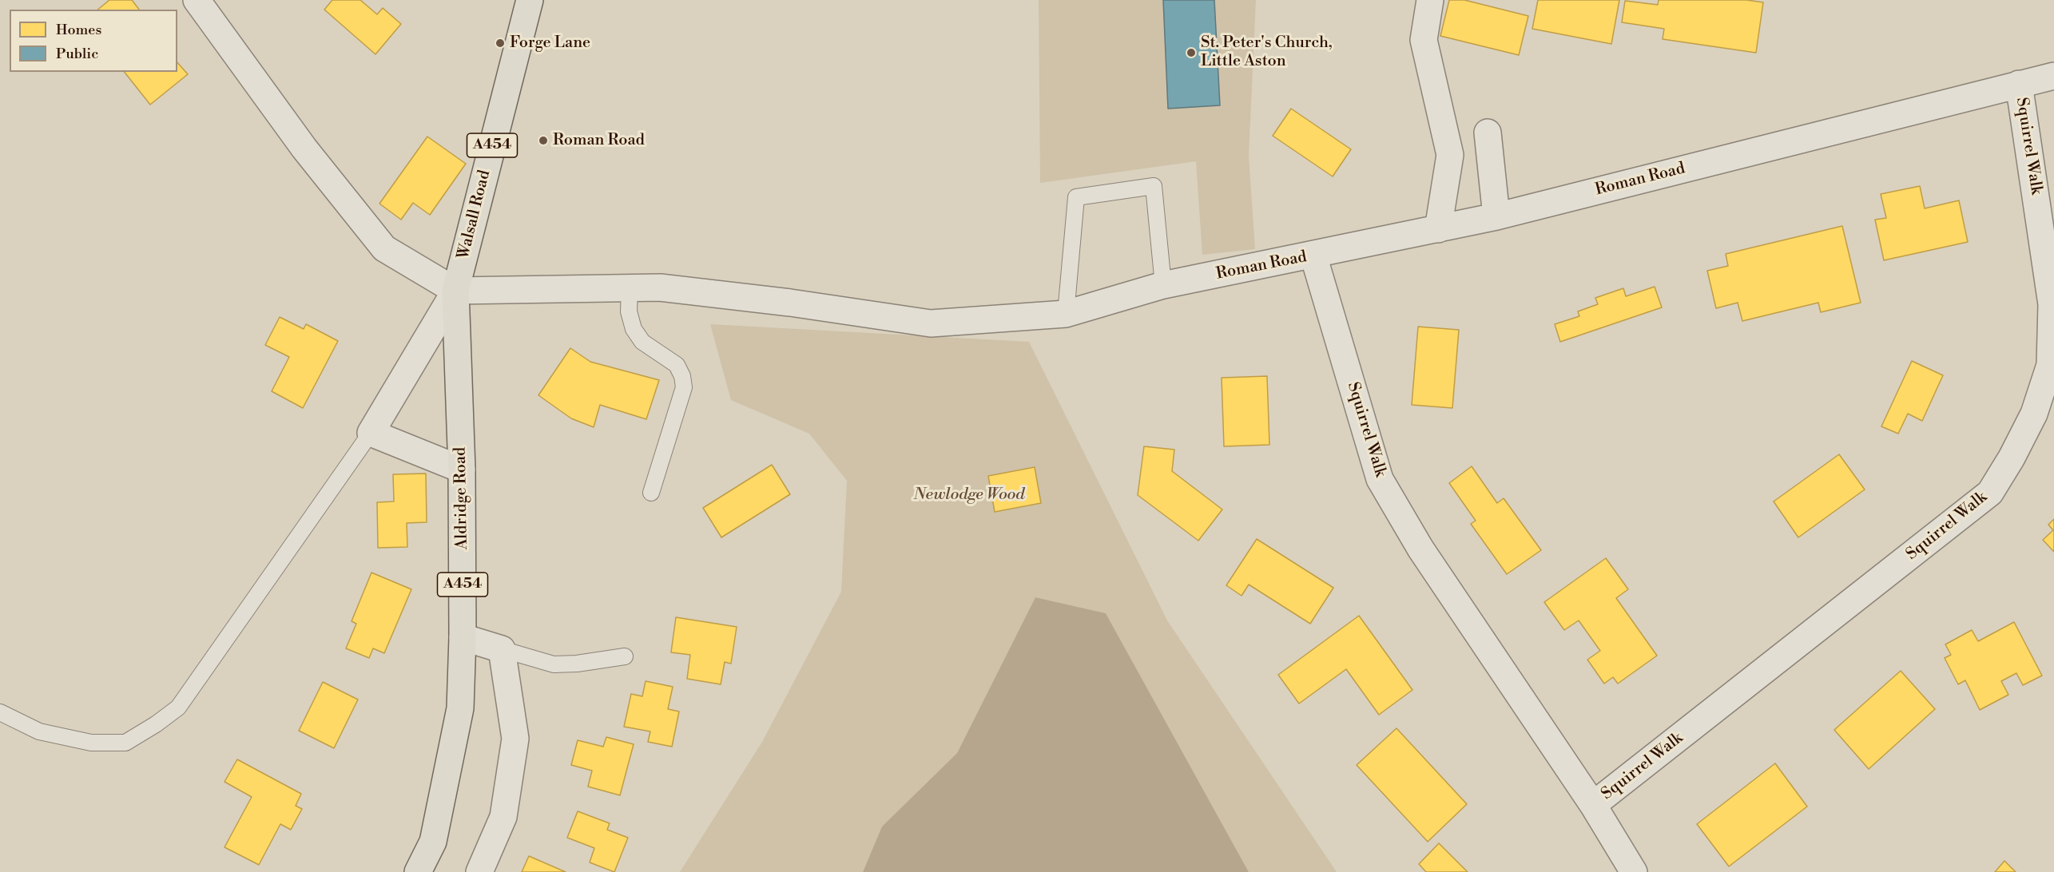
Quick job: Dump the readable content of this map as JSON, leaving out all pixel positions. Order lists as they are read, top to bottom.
{
  "streets": {
    "main road": ["A454", "Walsall Road", "Aldridge Road"],
    "street": ["Squirrel Walk", "Roman Road"]
  },
  "crossings": [
    ["Squirrel Walk", "Roman Road"],
    ["Roman Road", "Walsall Road"],
    ["Roman Road", "Aldridge Road"],
    ["Walsall Road", "Aldridge Road"]
  ],
  "parks": ["Newlodge Wood"],
  "places": ["Forge Lane", "St. Peter's Church, Little Aston", "Roman Road"],
  "legend": ["Homes", "Public"]
}
